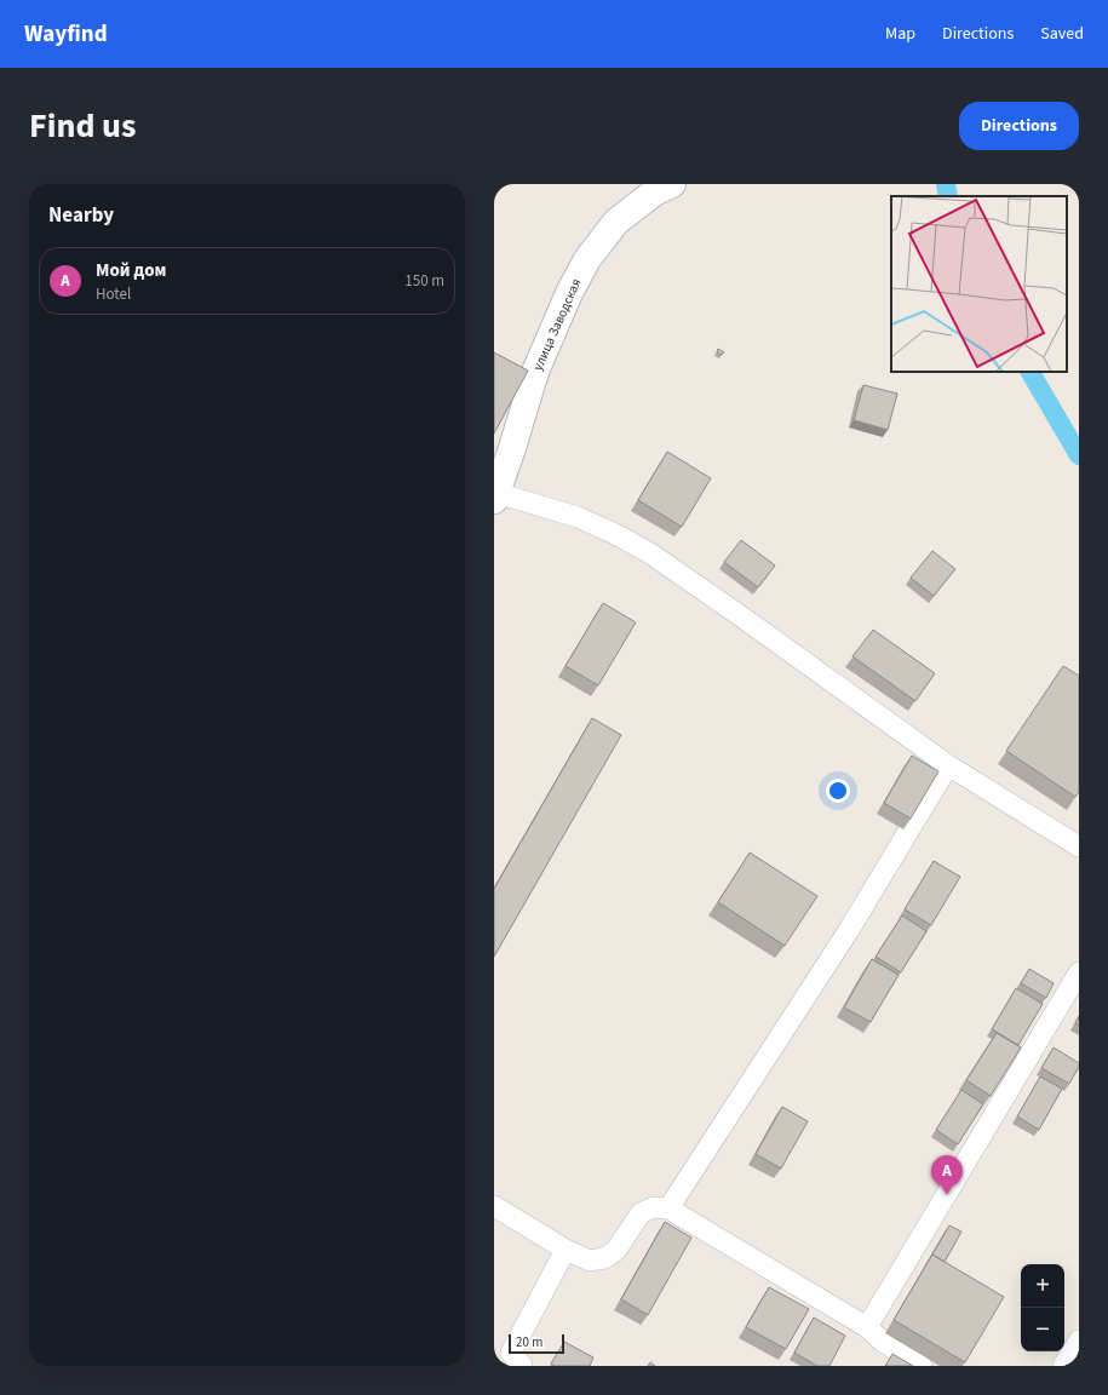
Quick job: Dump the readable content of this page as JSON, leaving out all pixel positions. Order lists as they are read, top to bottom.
{
  "streets": {
    "main road": ["улица Заводская"]
  },
  "scale_bar": "20 m",
  "page": {
    "header": "Wayfind",
    "nav": ["Map", "Directions", "Saved"],
    "title": "Find us",
    "buttons": "Directions",
    "heading": "Nearby",
    "list": [
      {
        "mark": "A",
        "name": "Мой дом",
        "note": "Hotel",
        "value": "150 m"
      }
    ],
    "pins": "A",
    "map_buttons": ["+", "−"],
    "scale": "20 m"
  }
}
